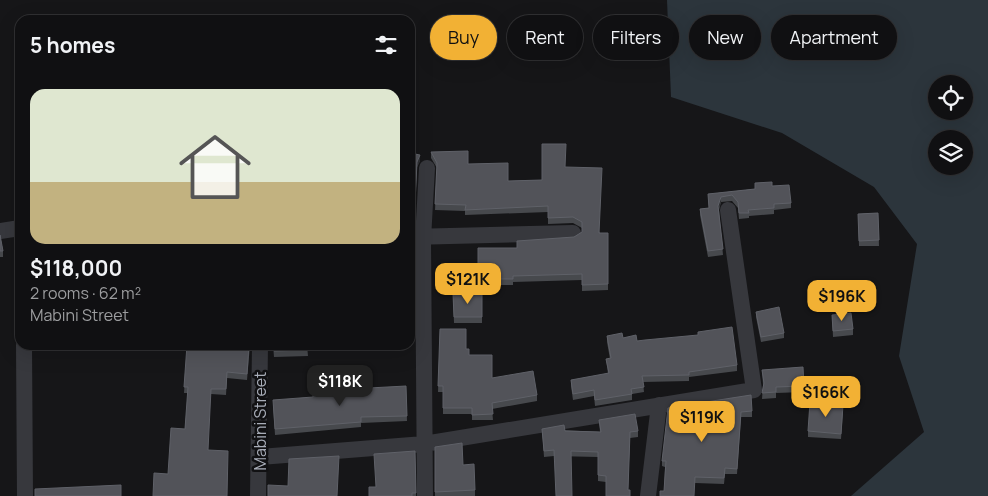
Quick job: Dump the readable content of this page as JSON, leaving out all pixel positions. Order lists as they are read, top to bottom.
{
  "streets": {
    "street": ["Mabini Street"]
  },
  "page": {
    "chip": [
      "Buy",
      "Rent",
      "Filters",
      "New",
      "Apartment"
    ],
    "heading": "5 homes",
    "list": [
      {
        "name": "$118,000",
        "note": "2 rooms · 62 m² · Mabini Street"
      }
    ],
    "price": [
      "$121K",
      "$196K",
      "$118K",
      "$166K",
      "$119K"
    ]
  }
}
